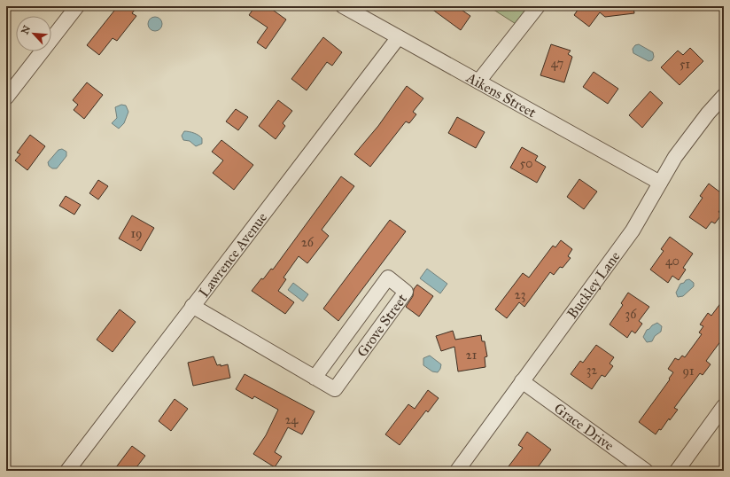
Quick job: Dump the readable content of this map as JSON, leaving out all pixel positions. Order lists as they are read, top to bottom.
{
  "streets": {
    "street": [
      "Aikens Street",
      "Lawrence Avenue",
      "Buckley Lane",
      "Grove Street",
      "Grace Drive"
    ]
  },
  "crossings": [
    ["Aikens Street", "Lawrence Avenue"],
    ["Aikens Street", "Buckley Lane"],
    ["Lawrence Avenue", "Grove Street"],
    ["Buckley Lane", "Grace Drive"]
  ],
  "house_numbers": [
    "47",
    "51",
    "50",
    "19",
    "26",
    "40",
    "23",
    "36",
    "21",
    "32",
    "91",
    "24"
  ],
  "north": "top left"
}
